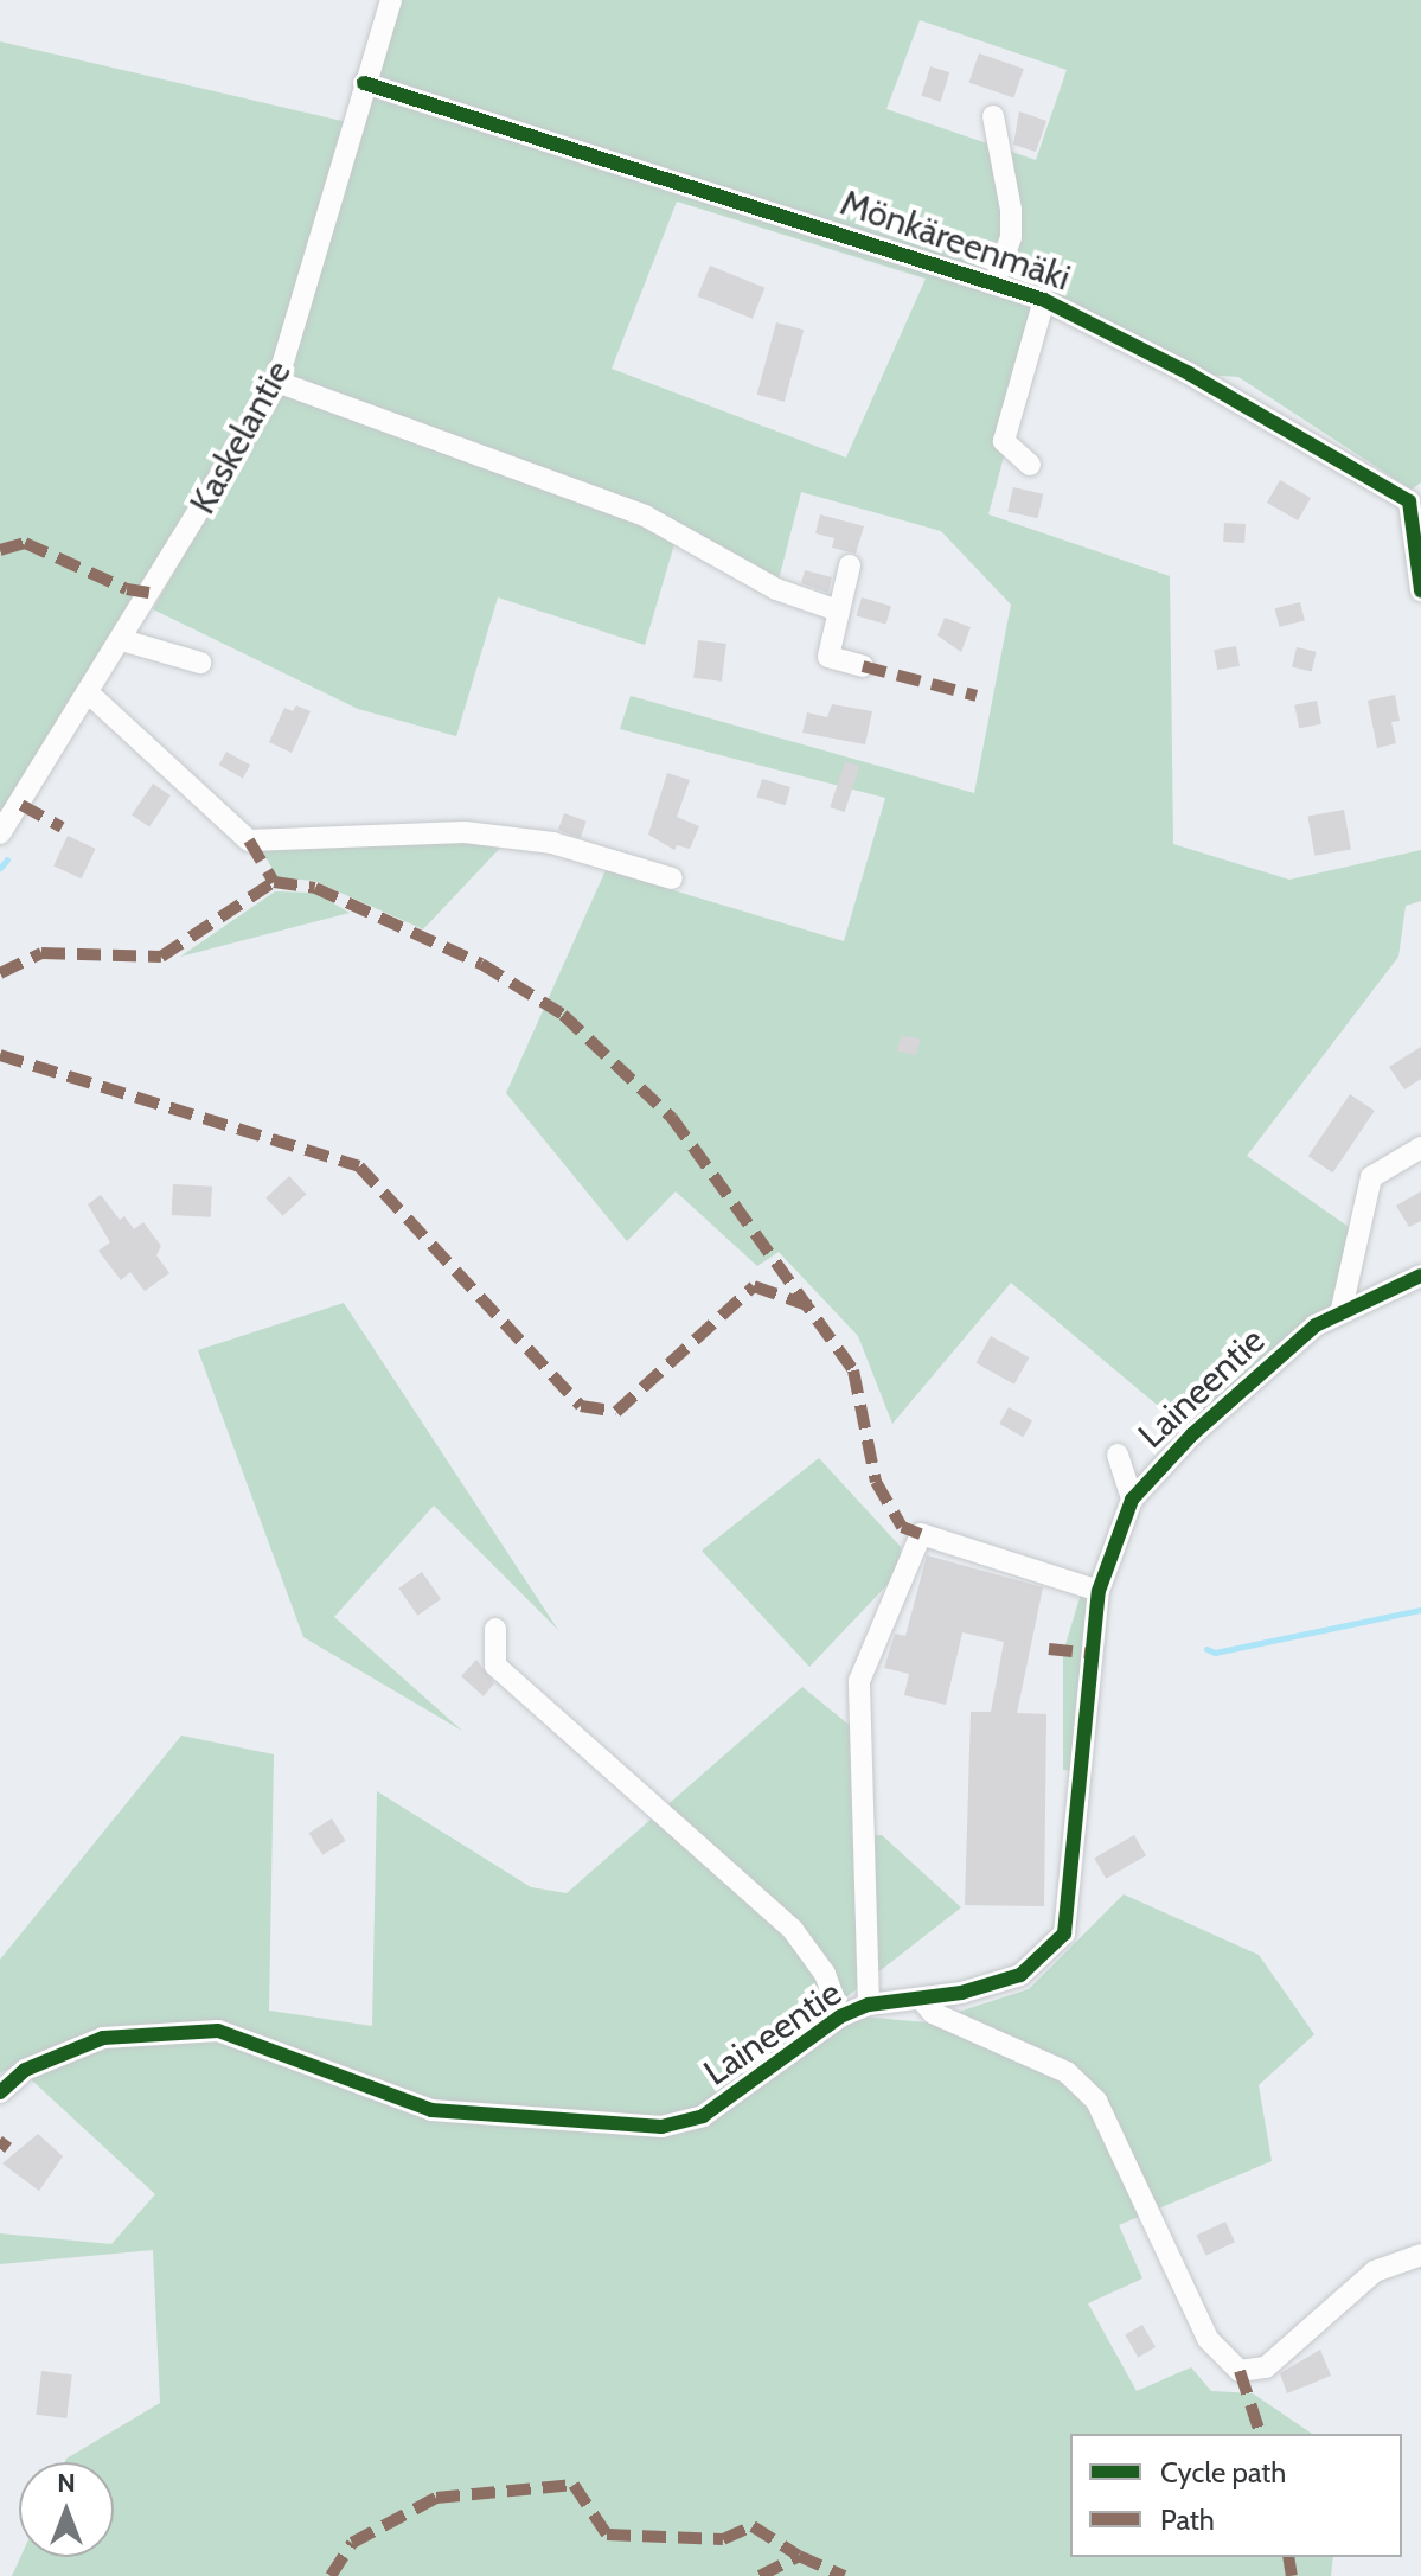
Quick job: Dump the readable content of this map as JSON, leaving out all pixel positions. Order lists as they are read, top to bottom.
{
  "streets": {
    "street": ["Mönkäreenmäki", "Kaskelantie", "Laineentie"]
  },
  "crossings": [
    ["Mönkäreenmäki", "Kaskelantie"]
  ],
  "legend": ["Cycle path", "Path"],
  "north": "top"
}
